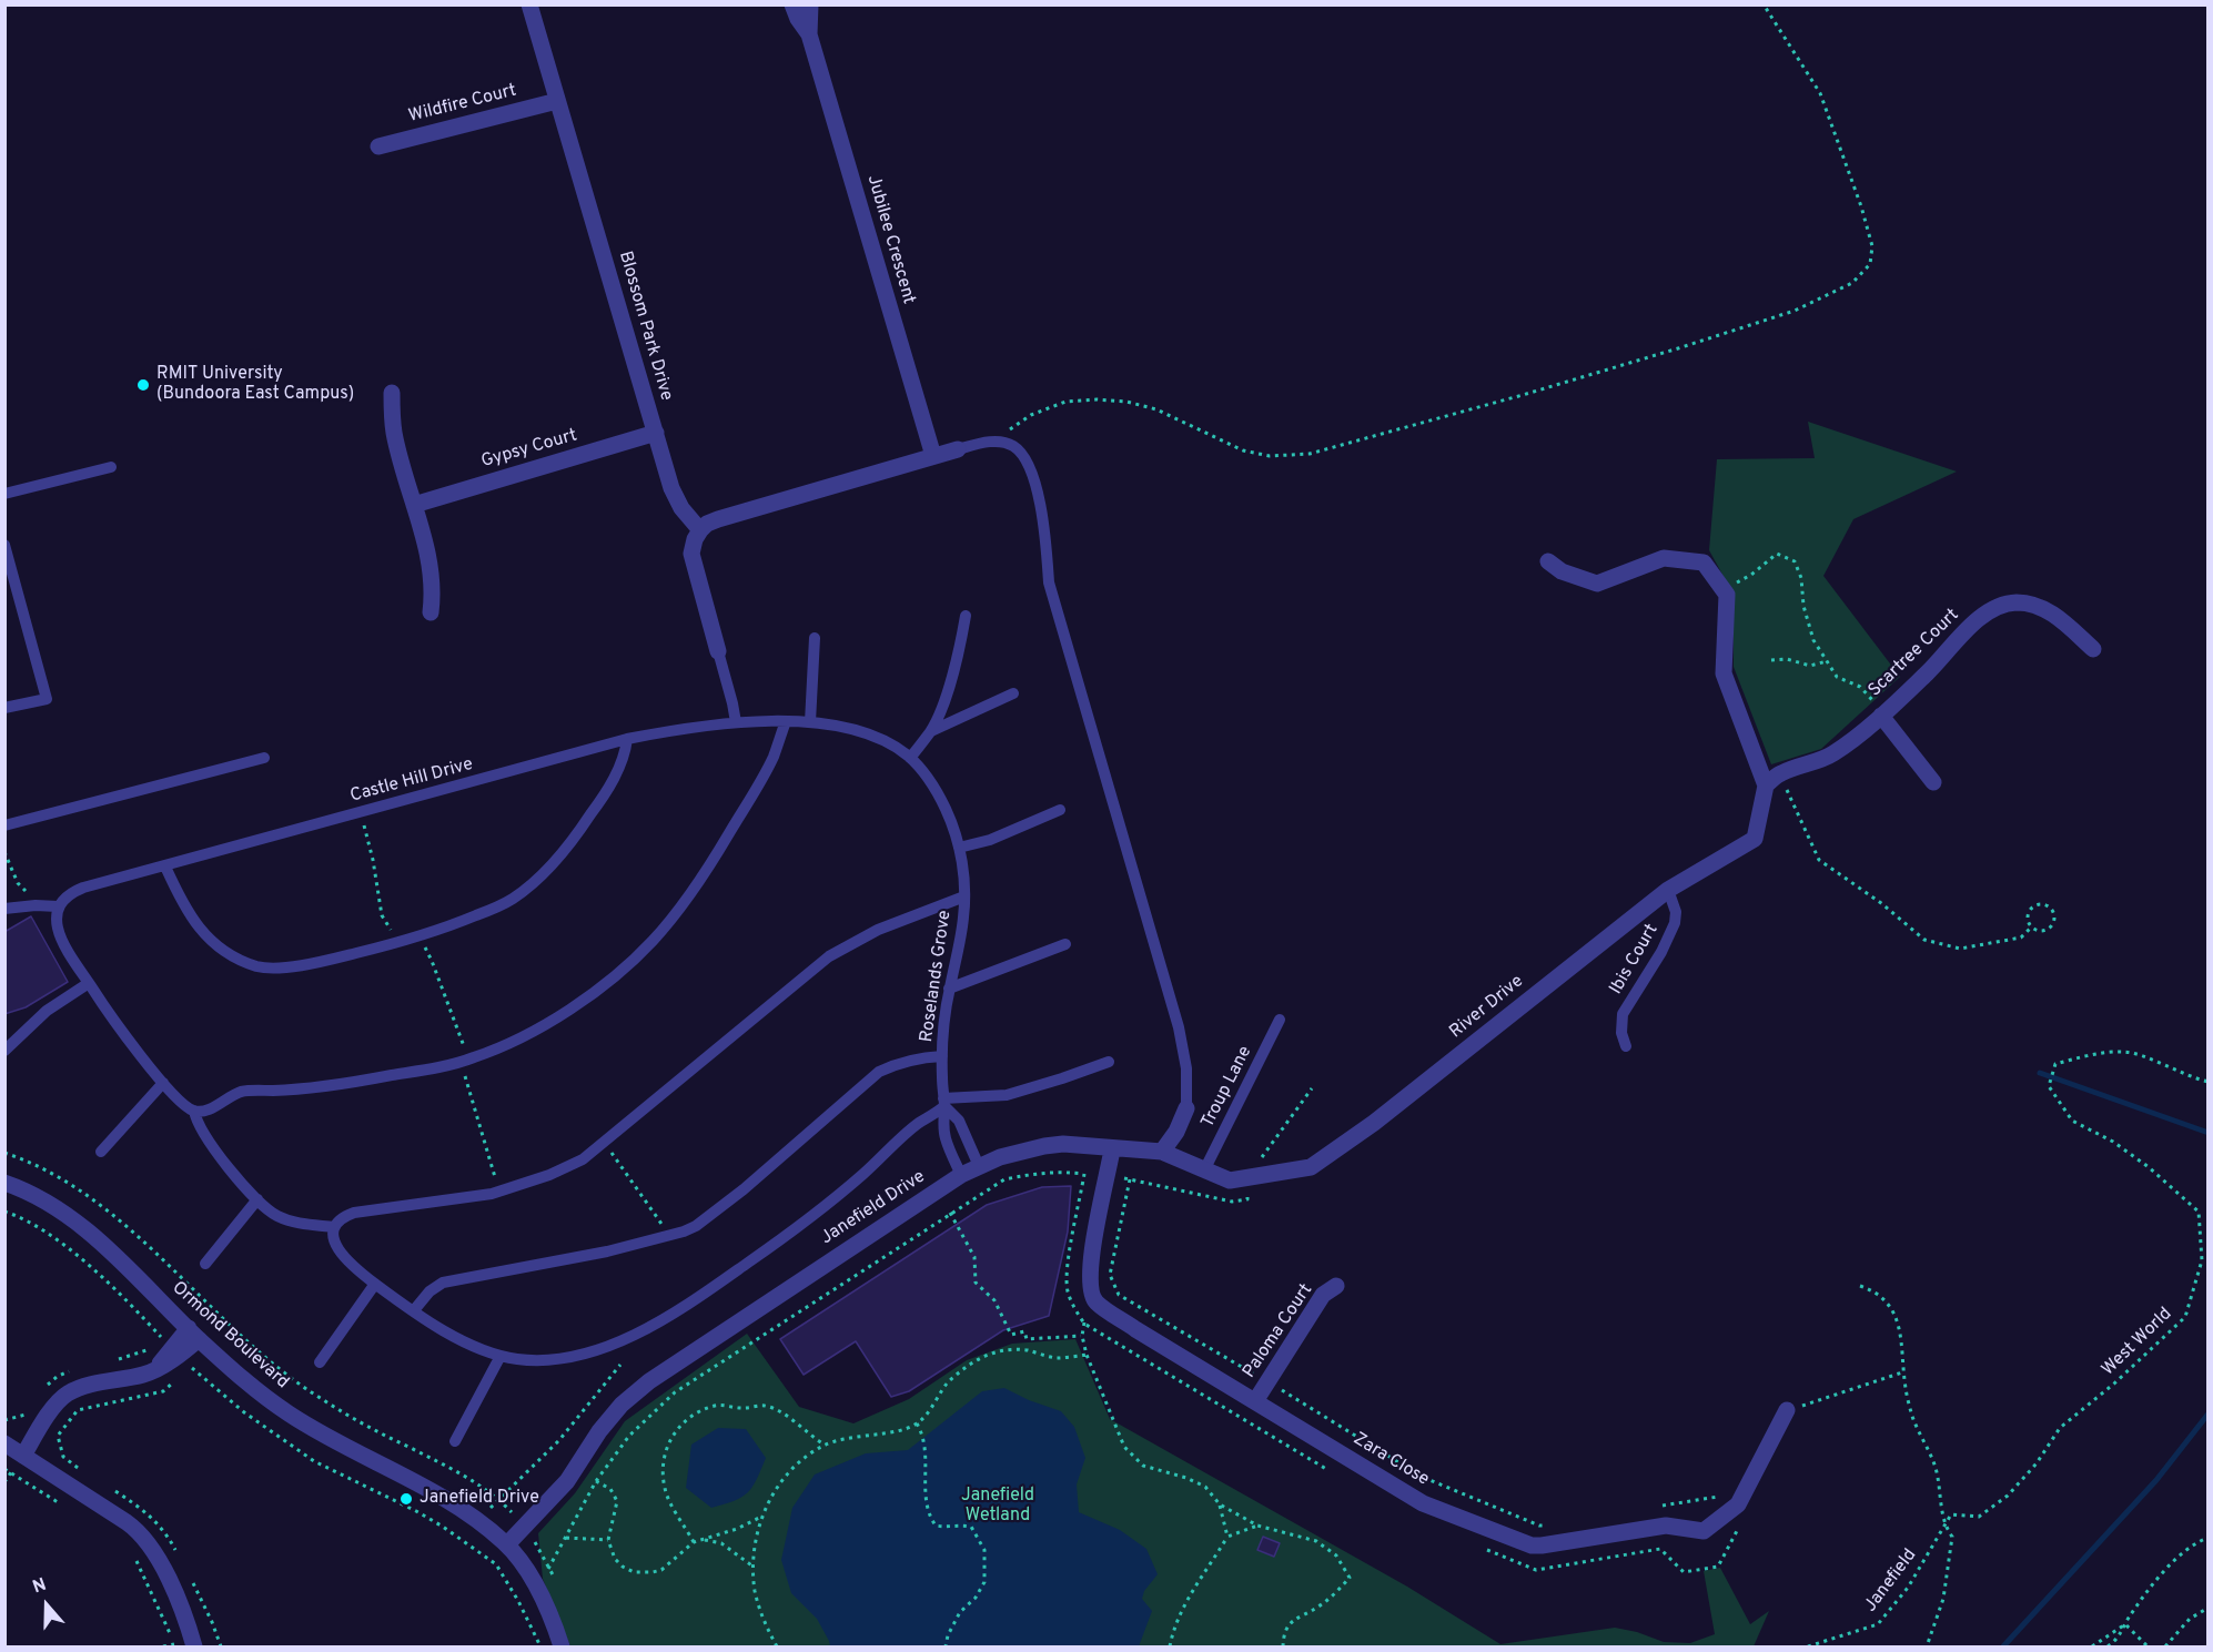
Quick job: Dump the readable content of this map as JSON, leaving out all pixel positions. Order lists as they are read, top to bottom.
{
  "streets": {
    "street": [
      "Wildfire Court",
      "Jubilee Crescent",
      "Blossom Park Drive",
      "Gypsy Court",
      "Scartree Court",
      "River Drive",
      "Janefield Drive",
      "Paloma Court",
      "Ormond Boulevard",
      "Zara Close"
    ],
    "lane": [
      "Castle Hill Drive",
      "Ibis Court",
      "Roselands Grove",
      "Troup Lane"
    ],
    "path": ["West World", "Janefield"]
  },
  "crossings": [
    ["Wildfire Court", "Blossom Park Drive"],
    ["Blossom Park Drive", "Gypsy Court"],
    ["Scartree Court", "River Drive"],
    ["Castle Hill Drive", "Roselands Grove"],
    ["Ibis Court", "River Drive"],
    ["Roselands Grove", "Janefield Drive"],
    ["River Drive", "Troup Lane"],
    ["River Drive", "Janefield Drive"],
    ["Janefield Drive", "Ormond Boulevard"],
    ["Janefield Drive", "Zara Close"],
    ["Paloma Court", "Zara Close"],
    ["West World", "Janefield"]
  ],
  "parks": ["Janefield Wetland"],
  "places": ["RMIT University (Bundoora East Campus)", "Janefield Drive"],
  "north": "top"
}
